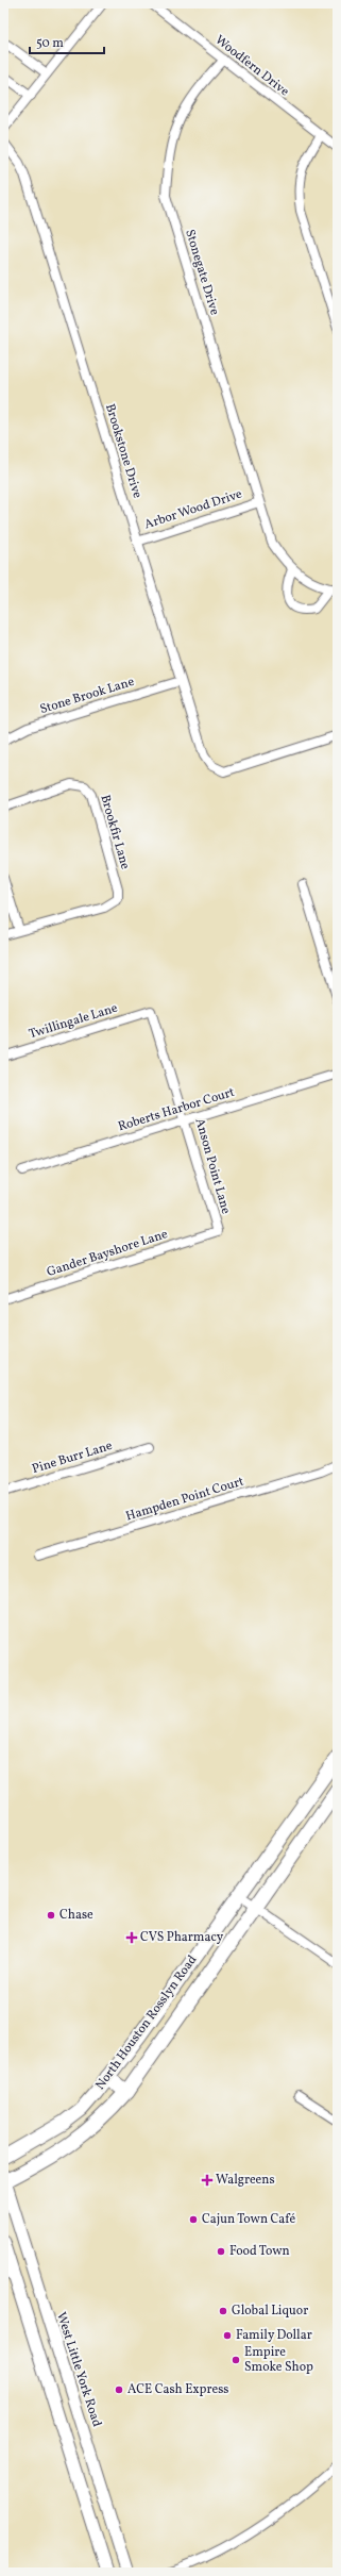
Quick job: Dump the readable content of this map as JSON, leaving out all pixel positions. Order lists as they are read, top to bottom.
{
  "streets": {
    "main road": ["North Houston Rosslyn Road", "West Little York Road"],
    "street": [
      "Woodfern Drive",
      "Stonegate Drive",
      "Brookstone Drive",
      "Arbor Wood Drive",
      "Stone Brook Lane",
      "Brookfir Lane",
      "Twillingale Lane",
      "Roberts Harbor Court",
      "Anson Point Lane",
      "Gander Bayshore Lane",
      "Pine Burr Lane",
      "Hampden Point Court"
    ]
  },
  "crossings": [
    ["Woodfern Drive", "Stonegate Drive"],
    ["Stonegate Drive", "Arbor Wood Drive"],
    ["Brookstone Drive", "Arbor Wood Drive"],
    ["Brookstone Drive", "Stone Brook Lane"],
    ["Twillingale Lane", "Anson Point Lane"],
    ["Roberts Harbor Court", "Anson Point Lane"],
    ["Anson Point Lane", "Gander Bayshore Lane"],
    ["North Houston Rosslyn Road", "West Little York Road"]
  ],
  "places": {
    "other": [
      "Chase",
      "Cajun Town Café",
      "Food Town",
      "Global Liquor",
      "Family Dollar",
      "Empire Smoke Shop",
      "ACE Cash Express"
    ],
    "health": ["CVS Pharmacy", "Walgreens"]
  },
  "scale_bar": "50 m"
}
